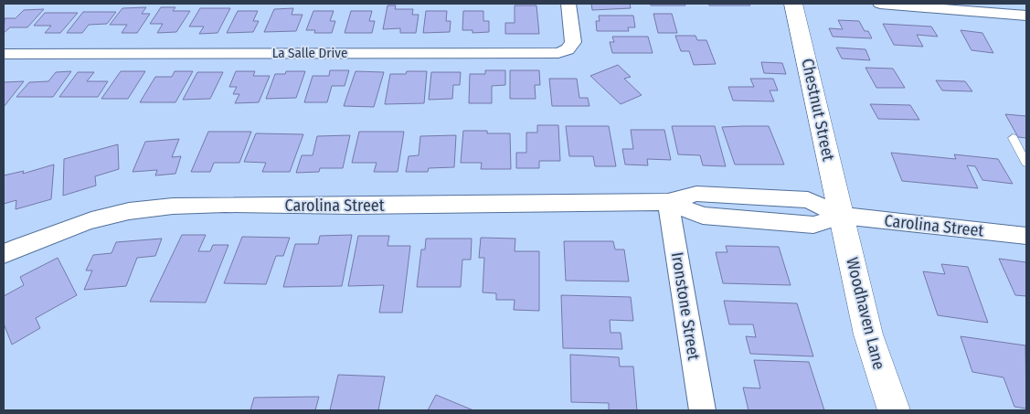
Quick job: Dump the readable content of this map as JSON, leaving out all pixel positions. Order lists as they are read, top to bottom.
{
  "streets": {
    "street": [
      "La Salle Drive",
      "Chestnut Street",
      "Carolina Street",
      "Ironstone Street",
      "Woodhaven Lane"
    ]
  },
  "crossings": [
    ["Chestnut Street", "Carolina Street"],
    ["Chestnut Street", "Woodhaven Lane"],
    ["Carolina Street", "Ironstone Street"],
    ["Carolina Street", "Woodhaven Lane"]
  ]
}
